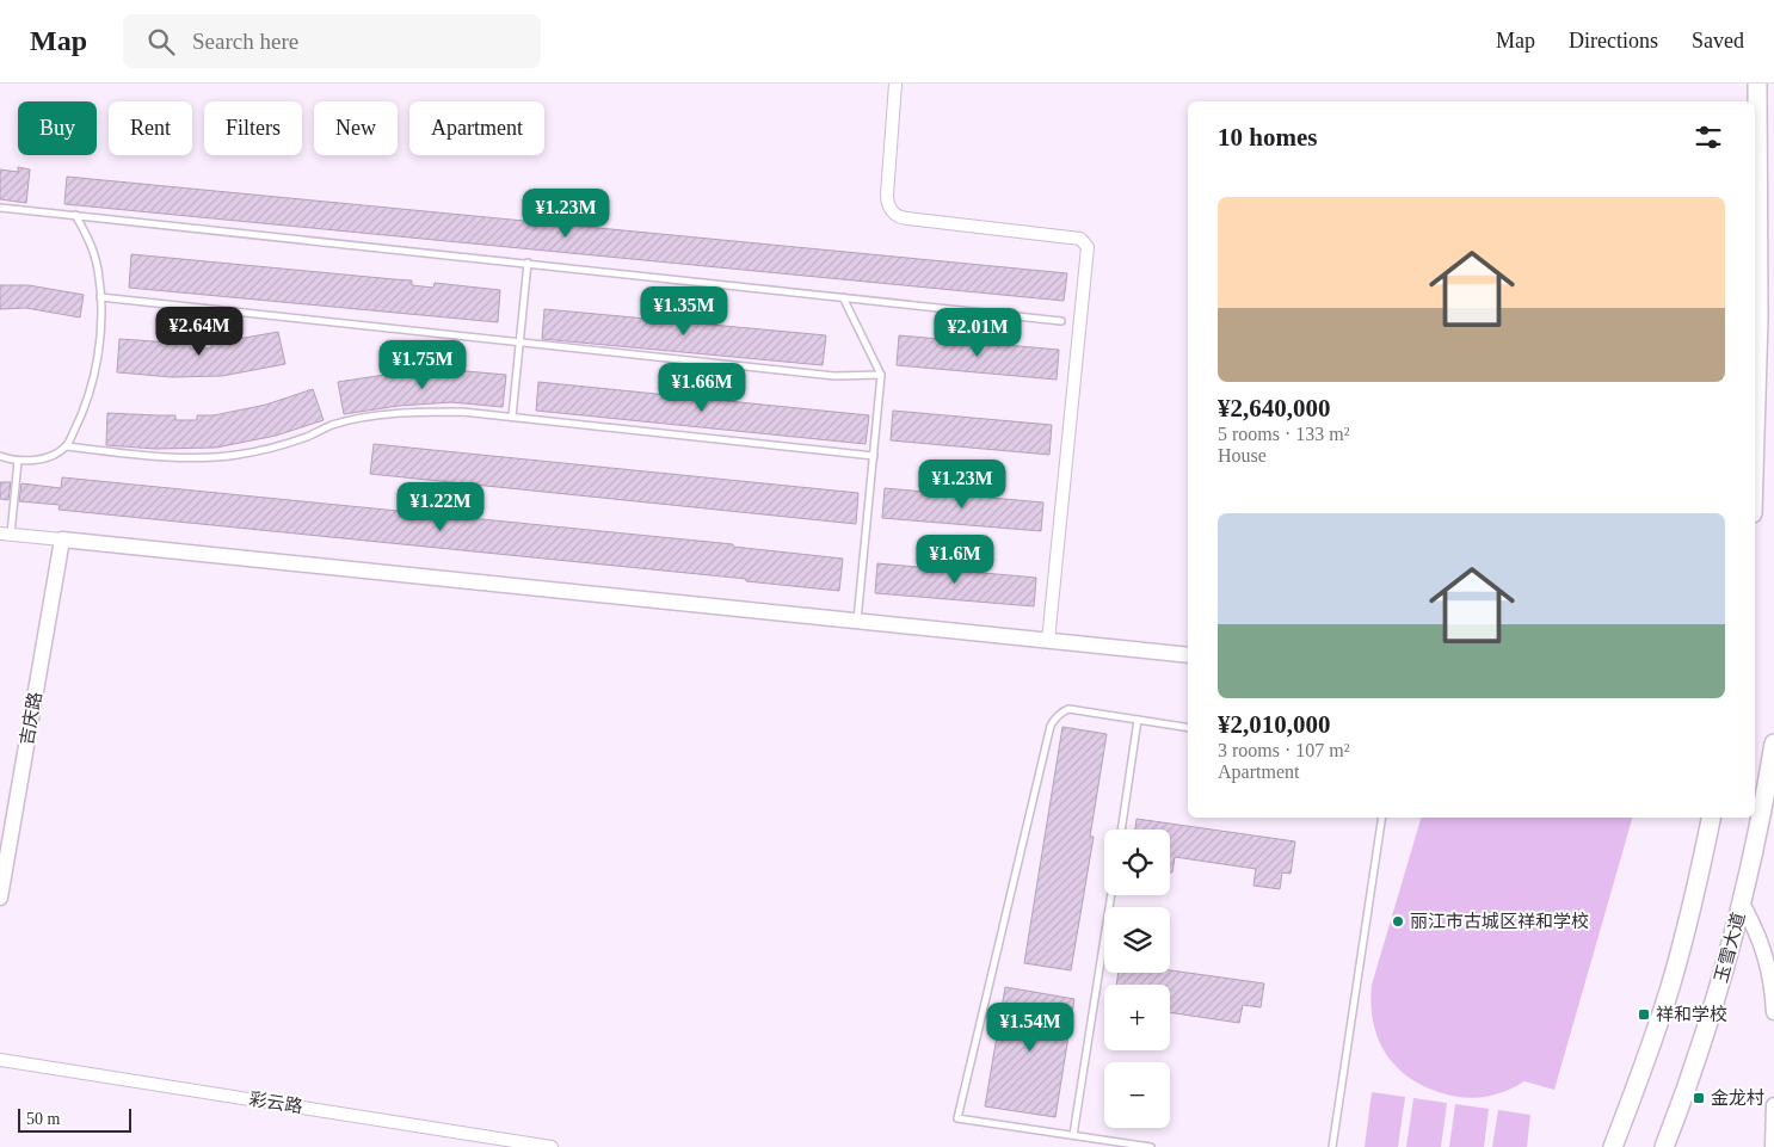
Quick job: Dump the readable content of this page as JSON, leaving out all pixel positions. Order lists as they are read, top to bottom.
{
  "streets": {
    "main road": ["玉雪大道"],
    "street": ["吉庆路", "彩云路"]
  },
  "places": {
    "other": ["丽江市古城区祥和学校"],
    "transit": ["祥和学校", "金龙村"]
  },
  "scale_bar": "50 m",
  "page": {
    "header": "Map",
    "search": "Search here",
    "nav": ["Map", "Directions", "Saved"],
    "chip": [
      "Buy",
      "Rent",
      "Filters",
      "New",
      "Apartment"
    ],
    "heading": "10 homes",
    "list": [
      {
        "name": "¥2,640,000",
        "note": "5 rooms · 133 m² · House"
      },
      {
        "name": "¥2,010,000",
        "note": "3 rooms · 107 m² · Apartment"
      }
    ],
    "price": [
      "¥1.23M",
      "¥1.35M",
      "¥2.64M",
      "¥2.01M",
      "¥1.75M",
      "¥1.66M",
      "¥1.23M",
      "¥1.22M",
      "¥1.6M",
      "¥1.54M"
    ],
    "map_buttons": ["+", "−"],
    "scale": "50 m"
  }
}
